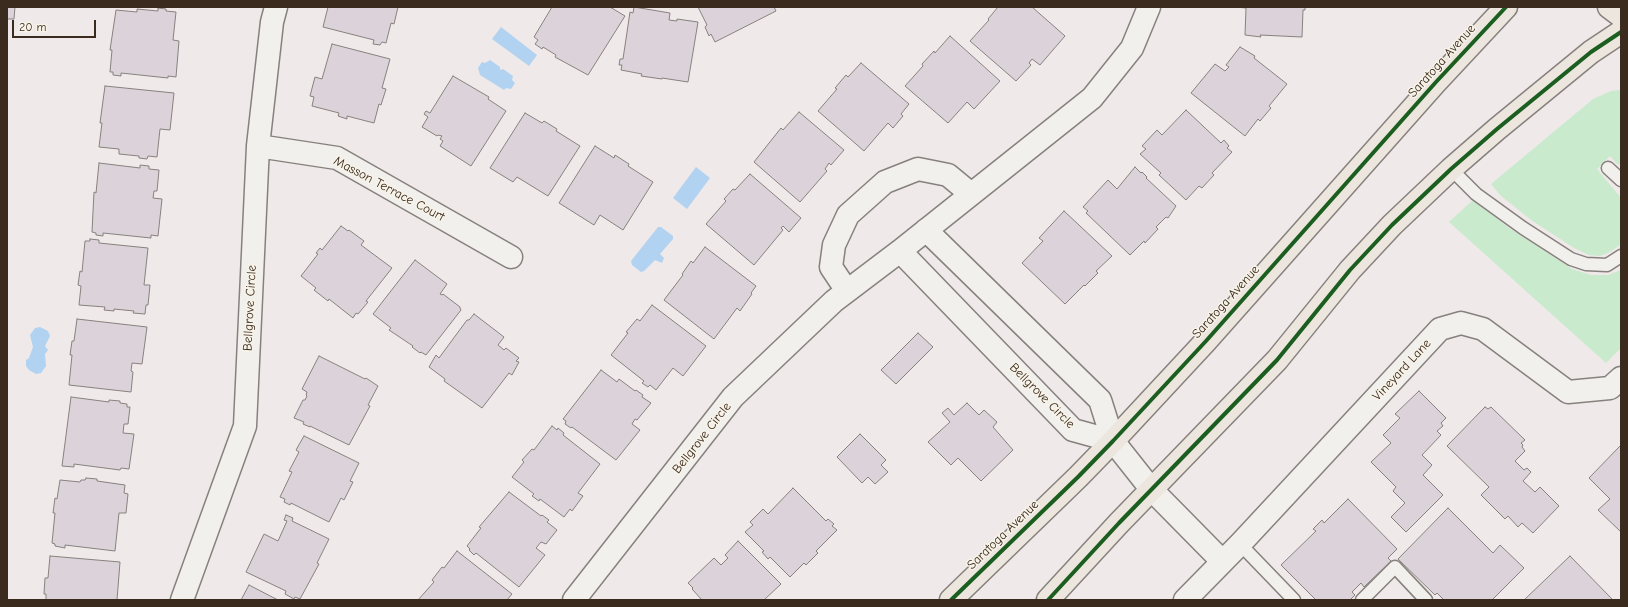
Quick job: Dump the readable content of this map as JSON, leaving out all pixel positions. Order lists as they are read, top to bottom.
{
  "streets": {
    "highway": ["Saratoga Avenue"],
    "street": ["Masson Terrace Court", "Bellgrove Circle", "Vineyard Lane"]
  },
  "crossings": [
    ["Saratoga Avenue", "Bellgrove Circle"],
    ["Masson Terrace Court", "Bellgrove Circle"]
  ],
  "scale_bar": "20 m"
}
